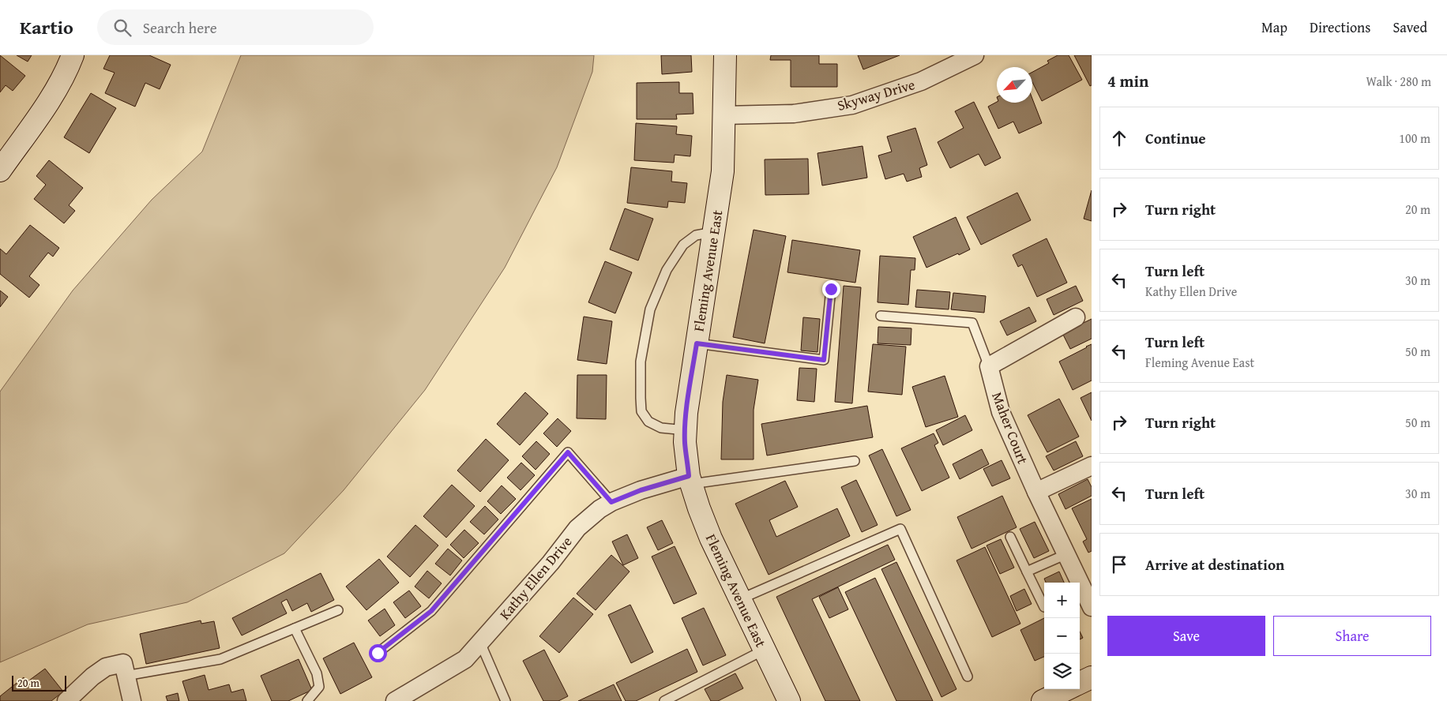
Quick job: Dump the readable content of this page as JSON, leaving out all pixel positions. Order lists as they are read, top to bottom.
{
  "streets": {
    "street": [
      "Skyway Drive",
      "Fleming Avenue East",
      "Maher Court",
      "Kathy Ellen Drive"
    ]
  },
  "crossings": [
    ["Skyway Drive", "Fleming Avenue East"],
    ["Fleming Avenue East", "Kathy Ellen Drive"]
  ],
  "scale_bar": "20 m",
  "north": "bottom left",
  "page": {
    "header": "Kartio",
    "search": "Search here",
    "nav": ["Map", "Directions", "Saved"],
    "heading": ["4 min", "Walk · 280 m"],
    "list": [
      ["Continue", "100 m"],
      ["Turn right", "20 m"],
      ["Turn left", "Kathy Ellen Drive", "30 m"],
      ["Turn left", "Fleming Avenue East", "50 m"],
      ["Turn right", "50 m"],
      ["Turn left", "30 m"],
      "Arrive at destination"
    ],
    "map_buttons": ["+", "−"],
    "buttons": ["Save", "Share"],
    "scale": "20 m"
  }
}
